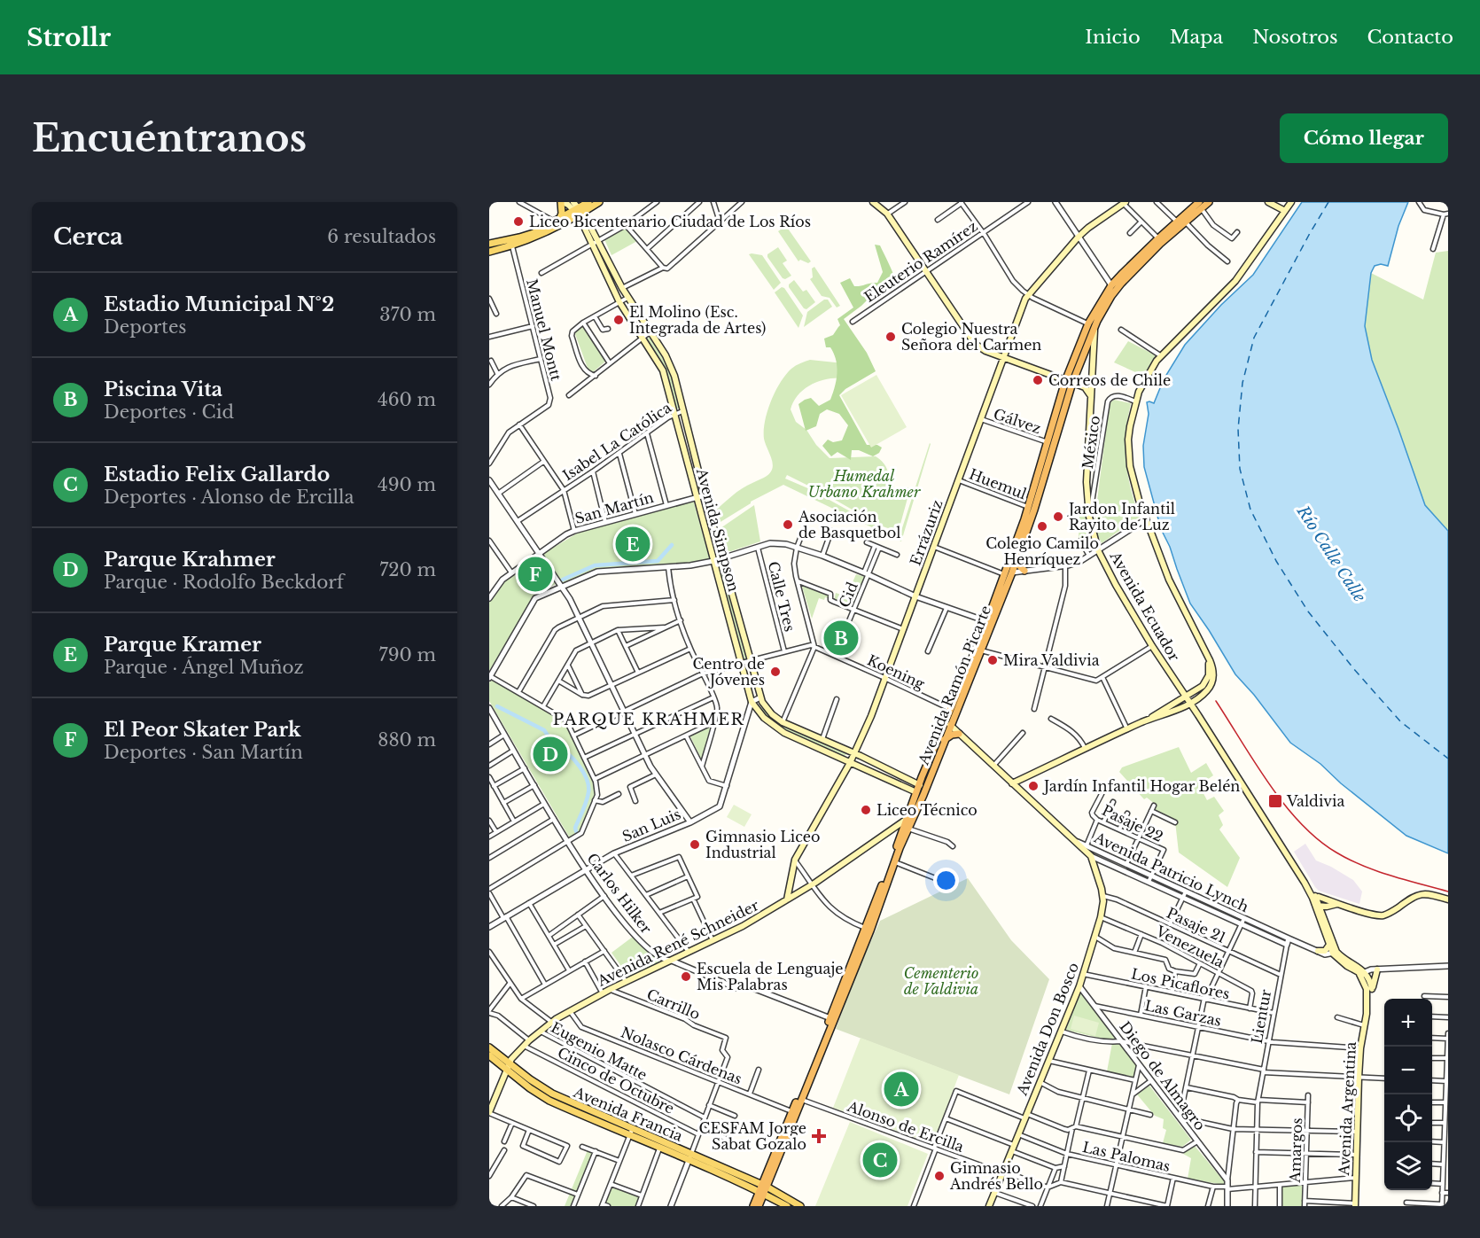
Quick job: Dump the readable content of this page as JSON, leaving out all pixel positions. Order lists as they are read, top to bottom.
{
  "streets": {
    "highway": ["Avenida Ramón Picarte"],
    "main road": [
      "Avenida Simpson",
      "Errázuriz",
      "Avenida Ecuador",
      "Avenida Patricio Lynch",
      "Avenida René Schneider",
      "Avenida Don Bosco",
      "Avenida Argentina",
      "Avenida Francia"
    ],
    "street": [
      "Eleuterio Ramírez",
      "Manuel Montt",
      "Gálvez",
      "Isabel La Católica",
      "México",
      "Huemul",
      "San Martín",
      "Cid",
      "Calle Tres",
      "Koening",
      "Pasaje 22",
      "San Luis",
      "Carlos Hilker",
      "Pasaje 21",
      "Venezuela",
      "Los Picaflores",
      "Carrillo",
      "Las Garzas",
      "Lientur",
      "Eugenio Matte",
      "Nolasco Cárdenas",
      "Diego de Almagro",
      "Cinco de Octubre",
      "Alonso de Ercilla",
      "Amargos",
      "Las Palomas"
    ]
  },
  "crossings": [
    ["Gálvez", "Errázuriz"],
    ["Gálvez", "Avenida Ramón Picarte"],
    ["Isabel La Católica", "Avenida Simpson"],
    ["México", "Avenida Ecuador"],
    ["Huemul", "Errázuriz"],
    ["Huemul", "Avenida Ramón Picarte"],
    ["San Martín", "Avenida Simpson"],
    ["Avenida Simpson", "Errázuriz"],
    ["Avenida Simpson", "Avenida Ramón Picarte"],
    ["Avenida Simpson", "San Luis"],
    ["Errázuriz", "Koening"],
    ["Errázuriz", "Avenida René Schneider"],
    ["Avenida Ecuador", "Avenida Ramón Picarte"],
    ["Koening", "Avenida Ramón Picarte"],
    ["Avenida Ramón Picarte", "Carlos Hilker"],
    ["Avenida Ramón Picarte", "Avenida René Schneider"],
    ["Avenida Ramón Picarte", "Nolasco Cárdenas"],
    ["Avenida Ramón Picarte", "Avenida Francia"],
    ["Avenida Ramón Picarte", "Alonso de Ercilla"],
    ["Pasaje 22", "Avenida Patricio Lynch"],
    ["San Luis", "Carlos Hilker"],
    ["Avenida Patricio Lynch", "Lientur"],
    ["Avenida Patricio Lynch", "Avenida Don Bosco"],
    ["Carlos Hilker", "Avenida René Schneider"],
    ["Pasaje 21", "Lientur"],
    ["Pasaje 21", "Avenida Don Bosco"],
    ["Avenida René Schneider", "Carrillo"],
    ["Avenida René Schneider", "Eugenio Matte"],
    ["Avenida René Schneider", "Nolasco Cárdenas"],
    ["Avenida René Schneider", "Cinco de Octubre"],
    ["Avenida René Schneider", "Avenida Francia"],
    ["Venezuela", "Los Picaflores"],
    ["Venezuela", "Avenida Don Bosco"],
    ["Los Picaflores", "Lientur"],
    ["Los Picaflores", "Avenida Don Bosco"],
    ["Carrillo", "Nolasco Cárdenas"],
    ["Las Garzas", "Lientur"],
    ["Las Garzas", "Diego de Almagro"],
    ["Las Garzas", "Avenida Argentina"],
    ["Lientur", "Las Palomas"],
    ["Avenida Don Bosco", "Diego de Almagro"],
    ["Avenida Don Bosco", "Alonso de Ercilla"],
    ["Avenida Don Bosco", "Las Palomas"],
    ["Avenida Argentina", "Las Palomas"],
    ["Amargos", "Las Palomas"]
  ],
  "districts": ["PARQUE KRAHMER"],
  "water": ["Río Calle Calle"],
  "parks": ["Humedal Urbano Krahmer", "Cementerio de Valdivia"],
  "places": {
    "other": [
      "Liceo Bicentenario Ciudad de Los Ríos",
      "El Molino (Esc. Integrada de Artes)",
      "Colegio Nuestra Señora del Carmen",
      "Correos de Chile",
      "Jardon Infantil Rayito de Luz",
      "Asociación de Basquetbol",
      "Colegio Camilo Henríquez",
      "Mira Valdivia",
      "Centro de Jóvenes",
      "Jardín Infantil Hogar Belén",
      "Liceo Técnico",
      "Gimnasio Liceo Industrial",
      "Escuela de Lenguaje Mis Palabras",
      "Gimnasio Andrés Bello"
    ],
    "transit": ["Valdivia"],
    "health": ["CESFAM Jorge Sabat Gozalo"]
  },
  "page": {
    "header": "Strollr",
    "nav": [
      "Inicio",
      "Mapa",
      "Nosotros",
      "Contacto"
    ],
    "buttons": "Cómo llegar",
    "title": "Encuéntranos",
    "heading": ["Cerca", "6 resultados"],
    "list": [
      {
        "mark": "A",
        "name": "Estadio Municipal N°2",
        "note": "Deportes",
        "value": "370 m"
      },
      {
        "mark": "B",
        "name": "Piscina Vita",
        "note": "Deportes · Cid",
        "value": "460 m"
      },
      {
        "mark": "C",
        "name": "Estadio Felix Gallardo",
        "note": "Deportes · Alonso de Ercilla",
        "value": "490 m"
      },
      {
        "mark": "D",
        "name": "Parque Krahmer",
        "note": "Parque · Rodolfo Beckdorf",
        "value": "720 m"
      },
      {
        "mark": "E",
        "name": "Parque Kramer",
        "note": "Parque · Ángel Muñoz",
        "value": "790 m"
      },
      {
        "mark": "F",
        "name": "El Peor Skater Park",
        "note": "Deportes · San Martín",
        "value": "880 m"
      }
    ],
    "pins": [
      "E",
      "F",
      "B",
      "D",
      "A",
      "C"
    ],
    "map_buttons": ["+", "−"]
  }
}
